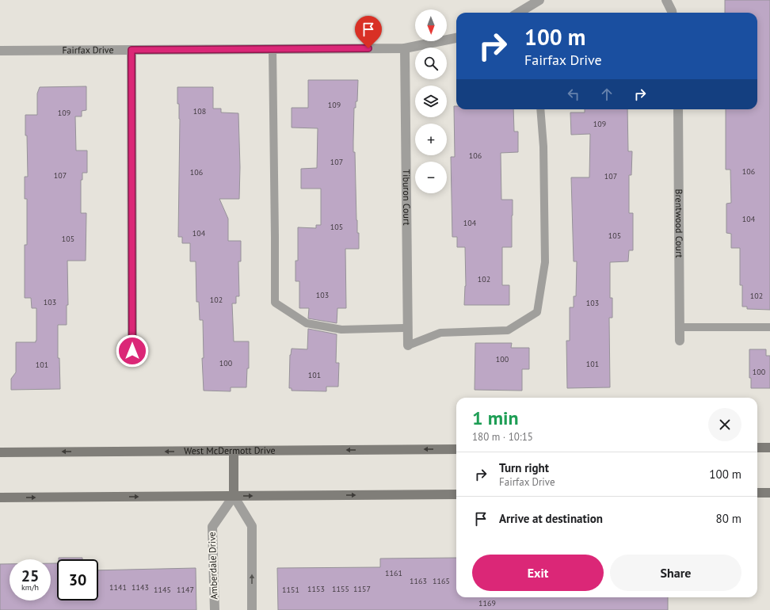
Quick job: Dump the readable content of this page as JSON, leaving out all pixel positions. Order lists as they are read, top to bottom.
{
  "streets": {
    "main road": ["West McDermott Drive"],
    "street": [
      "Fairfax Drive",
      "Tiburon Court",
      "Brentwood Court",
      "Amberdale Drive"
    ]
  },
  "crossings": [
    ["Fairfax Drive", "Tiburon Court"]
  ],
  "house_numbers": [
    "109",
    "108",
    "109",
    "109",
    "106",
    "107",
    "106",
    "106",
    "107",
    "107",
    "104",
    "104",
    "105",
    "104",
    "105",
    "105",
    "102",
    "103",
    "102",
    "102",
    "103",
    "103",
    "100",
    "100",
    "101",
    "101",
    "100",
    "101",
    "1161",
    "1163",
    "1165",
    "1141",
    "1143",
    "1153",
    "1155",
    "1157",
    "1145",
    "1147",
    "1151",
    "1169"
  ],
  "north": "bottom",
  "page": {
    "map_buttons": ["+", "−"],
    "turn": ["100 m", "Fairfax Drive"],
    "heading": ["1 min", "180 m · 10:15"],
    "list": [
      {
        "name": "Turn right",
        "note": "Fairfax Drive",
        "value": "100 m"
      },
      {
        "name": "Arrive at destination",
        "value": "80 m"
      }
    ],
    "buttons": ["Exit", "Share"],
    "speed": "25 km/h",
    "limit": "30"
  }
}
